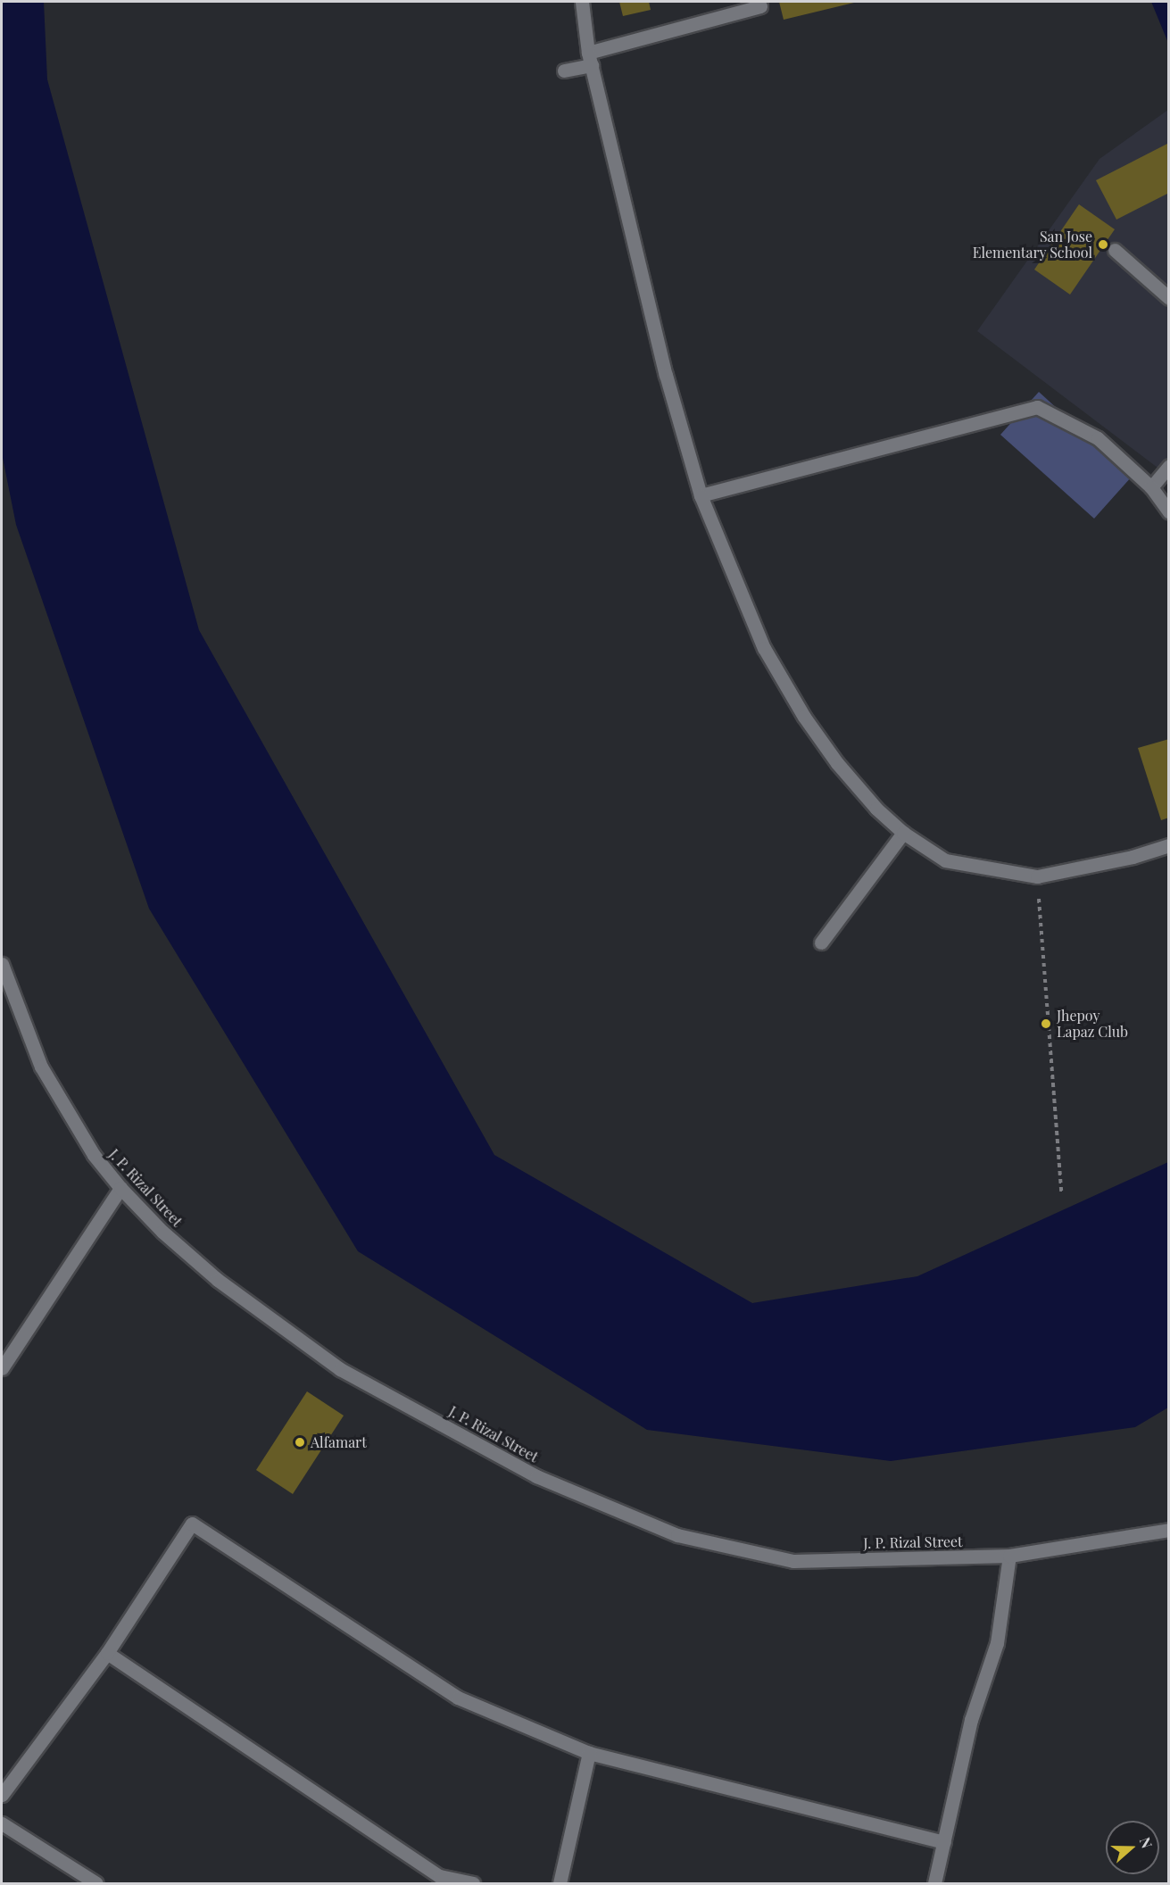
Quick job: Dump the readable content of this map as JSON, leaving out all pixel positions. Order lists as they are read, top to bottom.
{
  "streets": {
    "street": ["J. P. Rizal Street"]
  },
  "places": ["San Jose Elementary School", "Jhepoy Lapaz Club", "Alfamart"],
  "north": "right"
}
